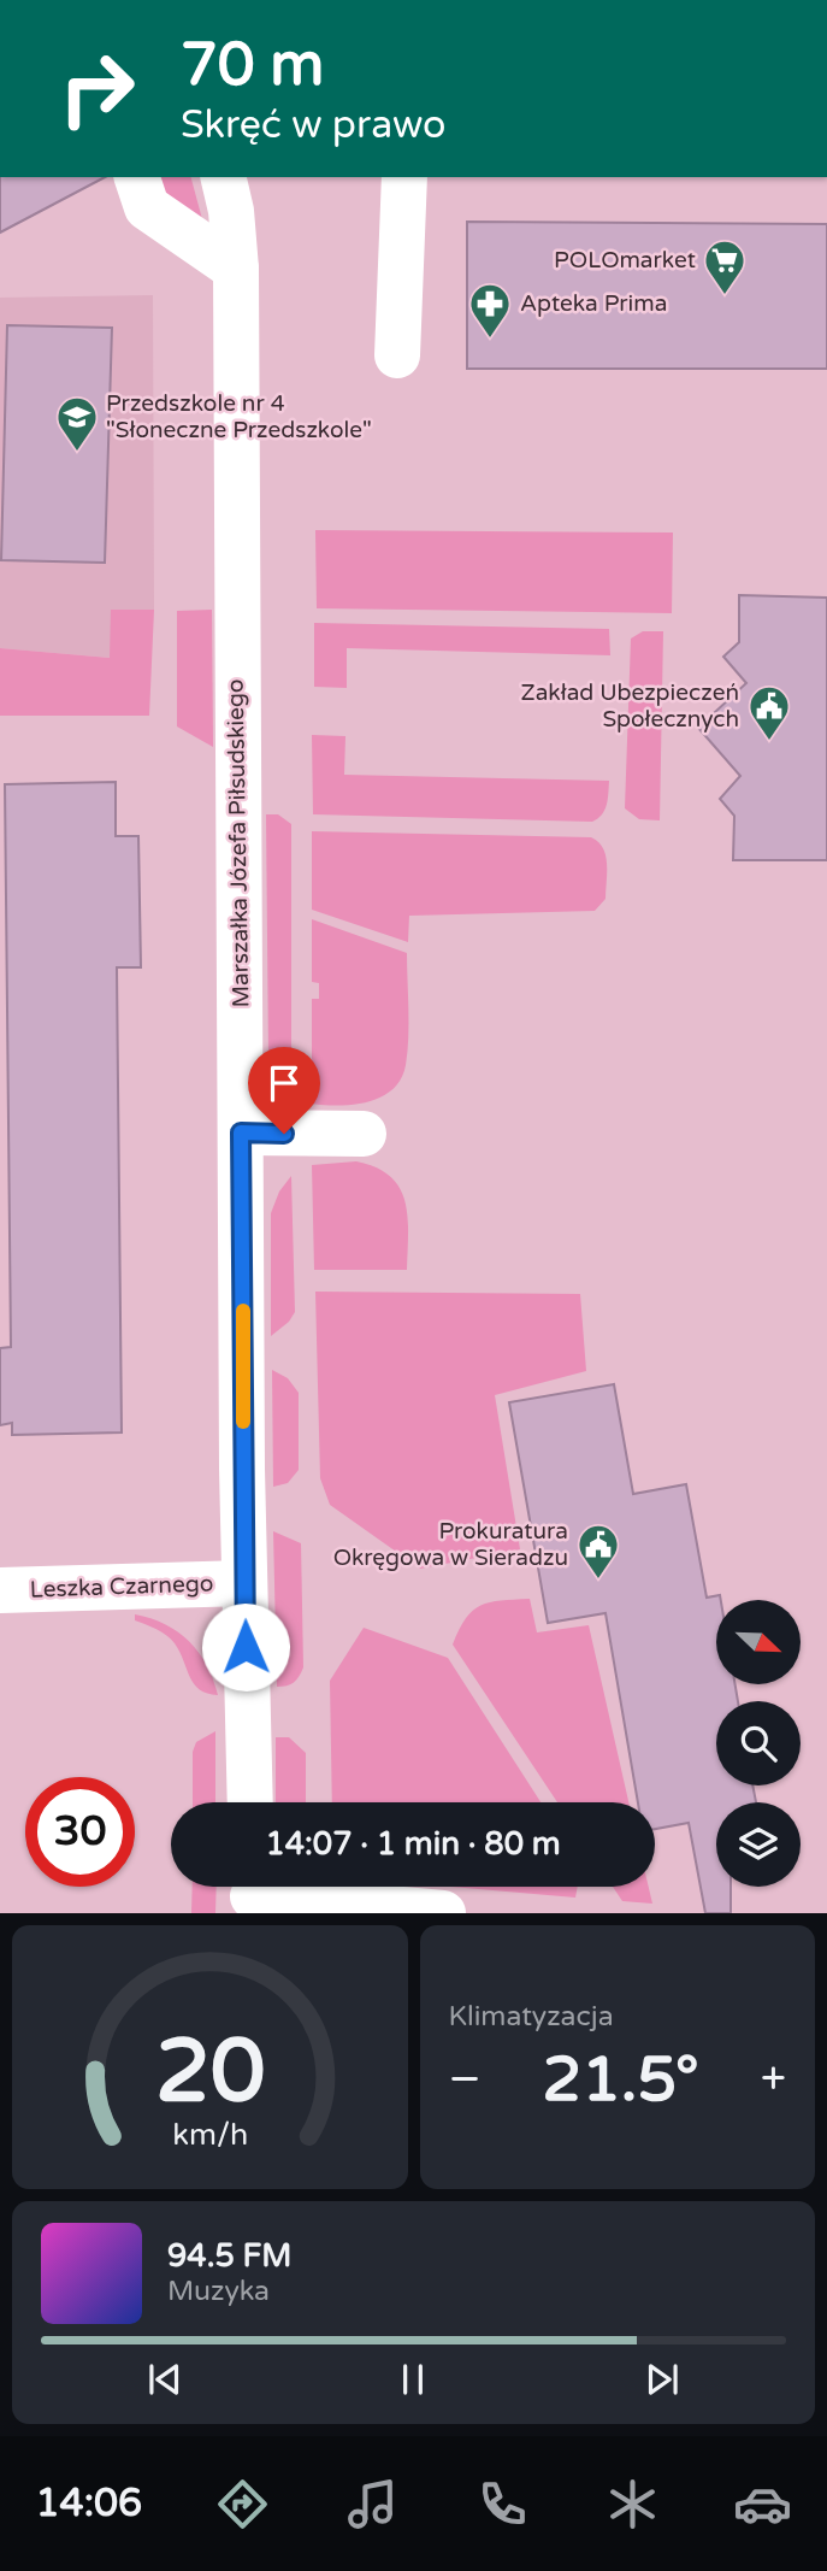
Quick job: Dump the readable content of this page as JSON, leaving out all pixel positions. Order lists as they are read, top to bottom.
{
  "streets": {
    "street": ["Marszałka Józefa Piłsudskiego", "Leszka Czarnego"]
  },
  "crossings": [
    ["Marszałka Józefa Piłsudskiego", "Leszka Czarnego"]
  ],
  "places": {
    "supermarket": ["POLOmarket"],
    "pharmacy": ["Apteka Prima"],
    "school or university": ["Przedszkole nr 4 \"Słoneczne Przedszkole\""],
    "public building": ["Zakład Ubezpieczeń Społecznych", "Prokuratura Okręgowa w Sieradzu"]
  },
  "north": "bottom right",
  "page": {
    "turn": ["70 m", "Skręć w prawo"],
    "limit": "30",
    "trip": "14:07 · 1 min · 80 m",
    "tile": "Klimatyzacja",
    "heat": ["−", "21.5°", "+"],
    "song": ["94.5 FM", "Muzyka"],
    "tabs": "14:06",
    "gauge": ["20", "km/h"]
  }
}
